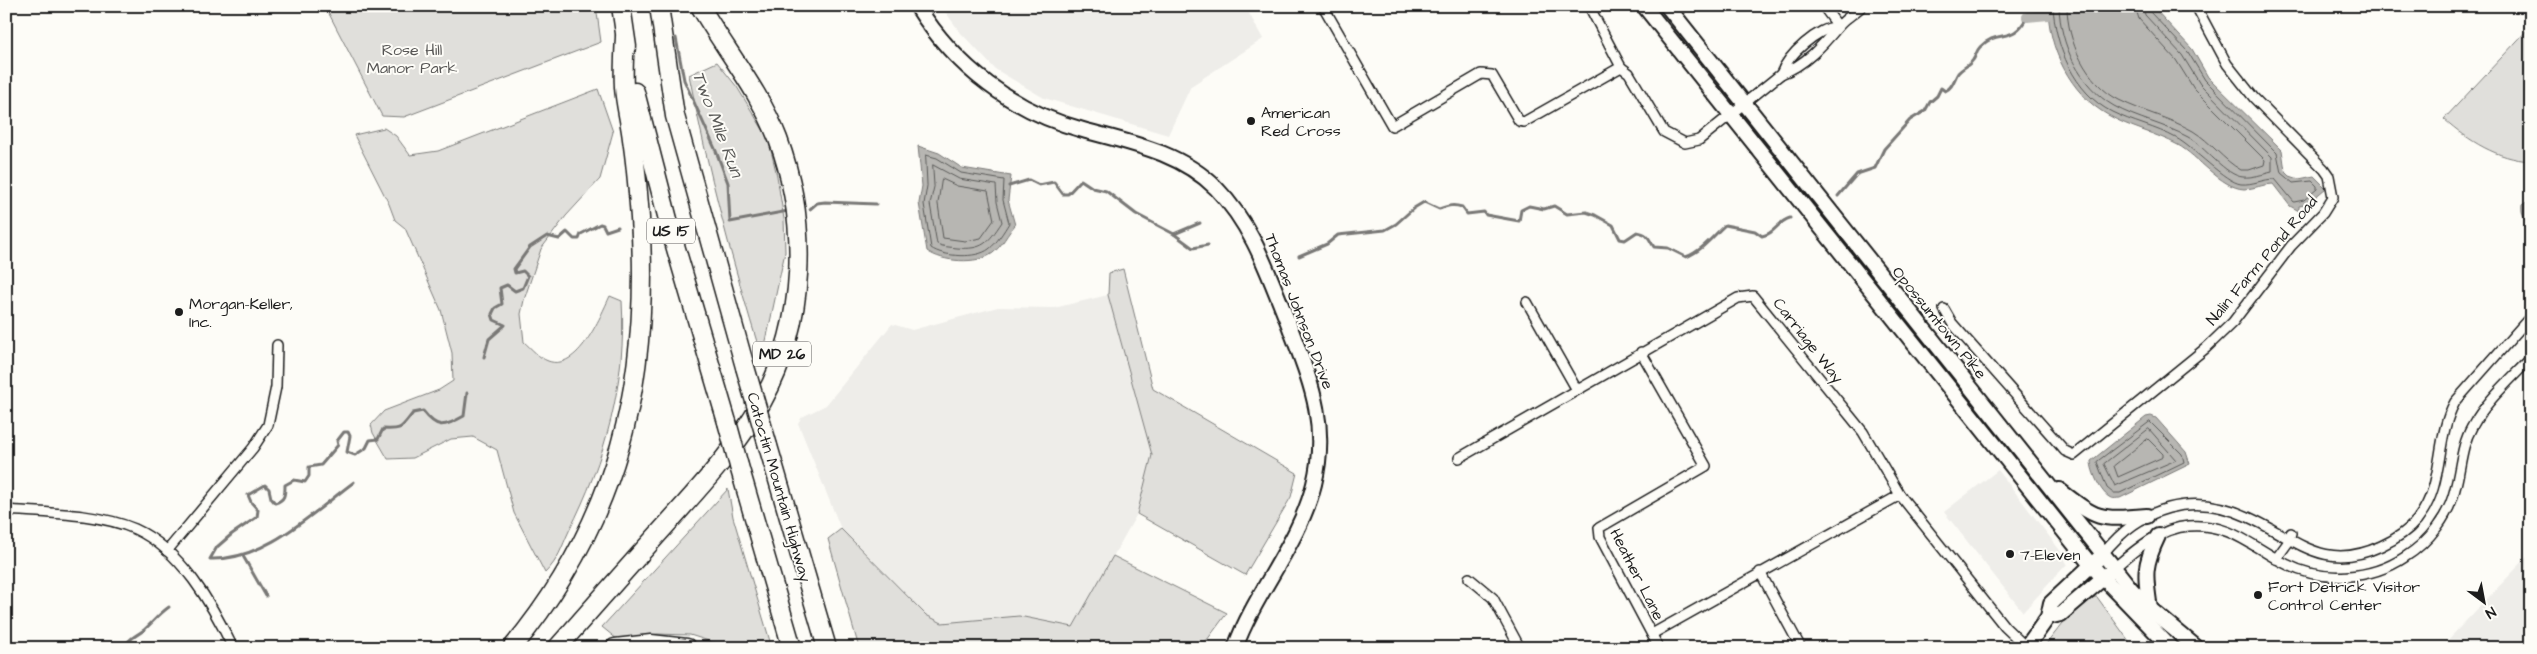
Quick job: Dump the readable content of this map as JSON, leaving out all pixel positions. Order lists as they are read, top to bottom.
{
  "streets": {
    "highway": ["US 15", "MD 26", "Catoctin Mountain Highway"],
    "main road": ["Thomas Johnson Drive", "Opossumtown Pike"],
    "street": ["Nalin Farm Pond Road", "Carriage Way", "Heather Lane"]
  },
  "crossings": [
    ["US 15", "Catoctin Mountain Highway"],
    ["Carriage Way", "Heather Lane"]
  ],
  "water": ["Two Mile Run"],
  "parks": ["Rose Hill Manor Park"],
  "places": [
    "American Red Cross",
    "Morgan-Keller, Inc.",
    "7-Eleven",
    "Fort Detrick Visitor Control Center"
  ],
  "north": "bottom right"
}
